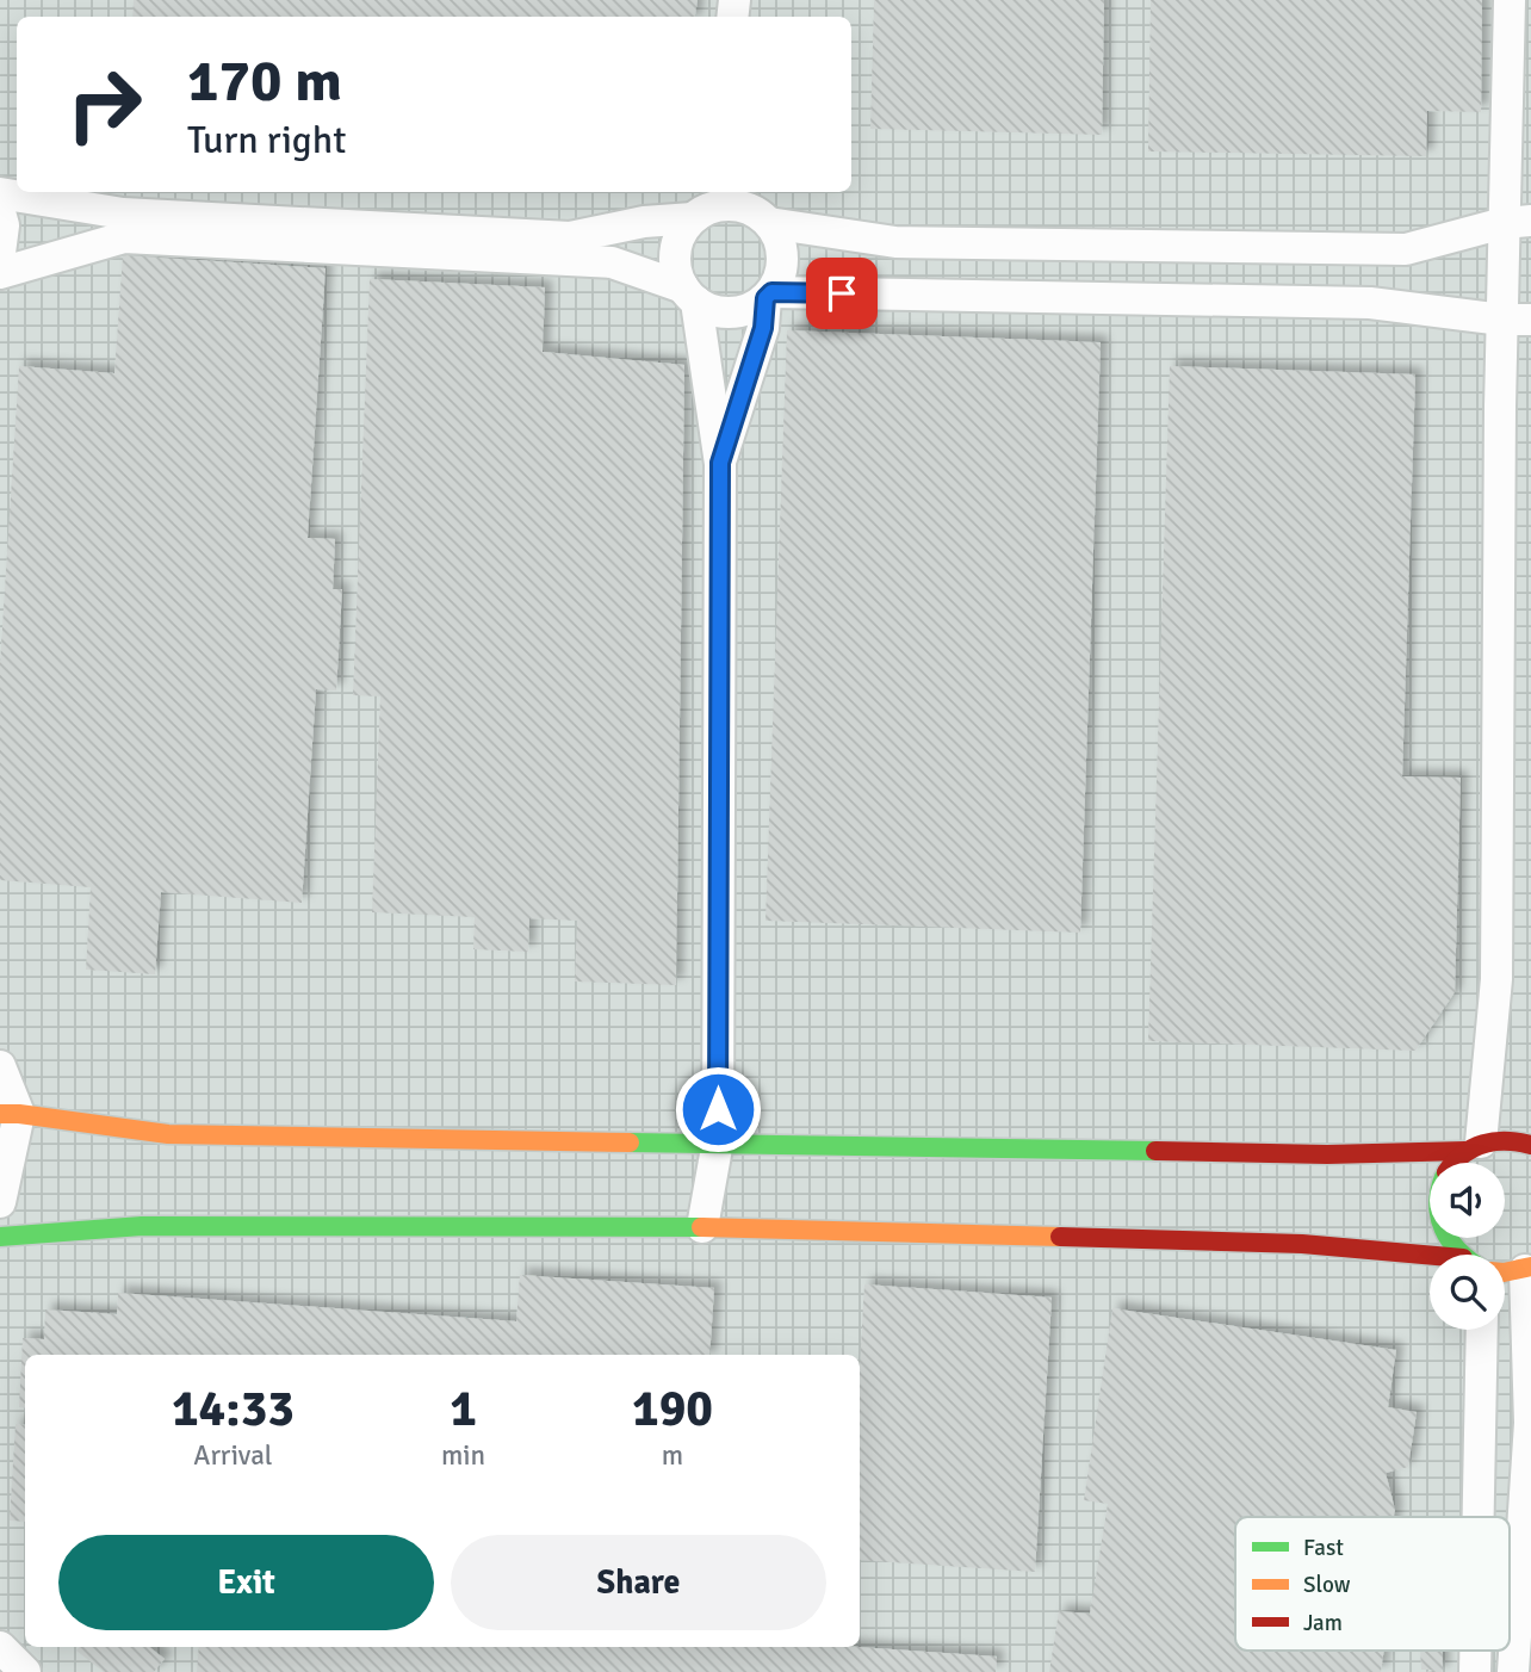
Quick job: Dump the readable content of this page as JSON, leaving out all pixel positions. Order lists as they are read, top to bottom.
{
  "legend": ["Fast", "Slow", "Jam"],
  "page": {
    "turn": ["170 m", "Turn right"],
    "eta": [
      "14:33",
      "Arrival",
      "1",
      "min",
      "190",
      "m"
    ],
    "buttons": ["Exit", "Share"]
  }
}
